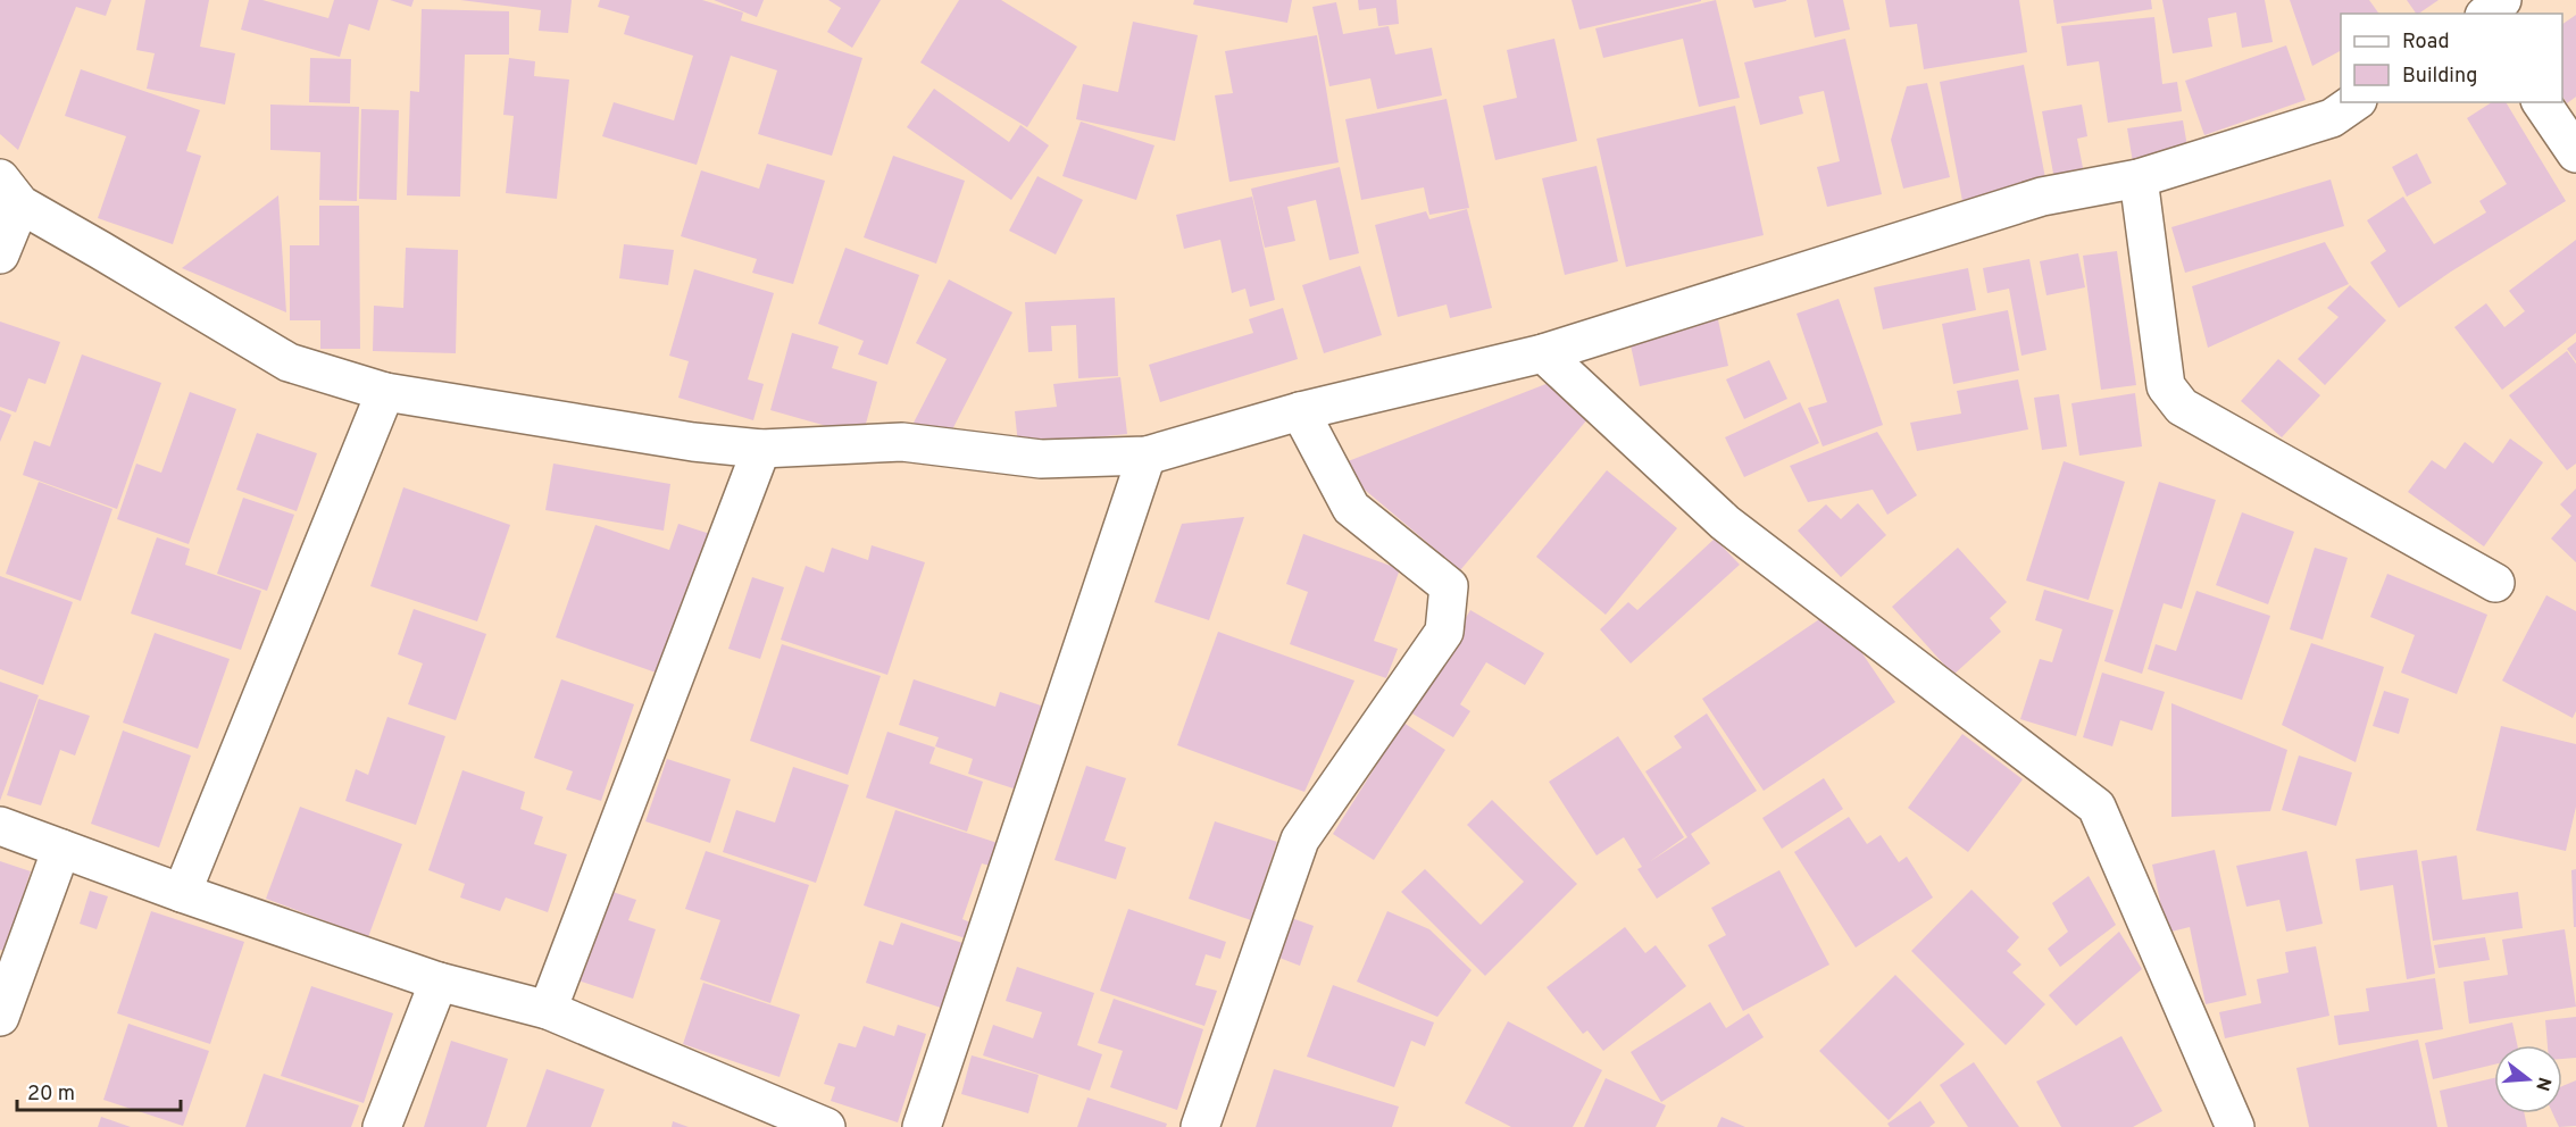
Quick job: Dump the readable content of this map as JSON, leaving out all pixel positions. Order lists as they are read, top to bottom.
{
  "legend": ["Road", "Building"],
  "scale_bar": "20 m",
  "north": "right"
}
